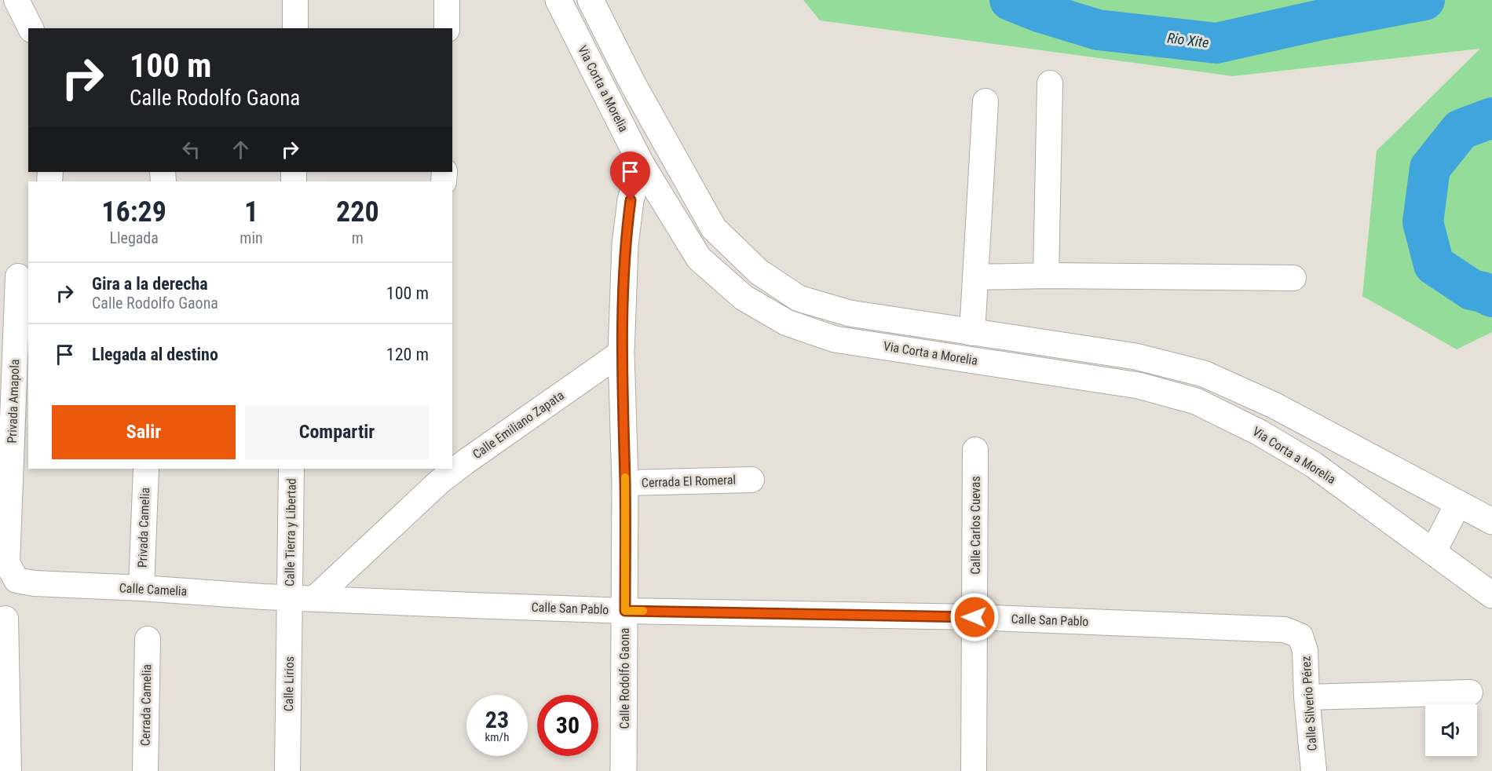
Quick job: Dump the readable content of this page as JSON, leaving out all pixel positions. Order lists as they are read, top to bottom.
{
  "streets": {
    "main road": ["Via Corta a Morelia", "Calle Rodolfo Gaona"],
    "street": [
      "Privada Amapola",
      "Calle Emiliano Zapata",
      "Cerrada El Romeral",
      "Calle Carlos Cuevas",
      "Privada Camelia",
      "Calle Tierra y Libertad",
      "Calle Camelia",
      "Calle San Pablo",
      "Calle Lirios",
      "Calle Silverio Pérez",
      "Cerrada Camelia"
    ]
  },
  "crossings": [
    ["Via Corta a Morelia", "Calle Rodolfo Gaona"],
    ["Privada Amapola", "Calle Camelia"],
    ["Calle Emiliano Zapata", "Calle San Pablo"],
    ["Calle Emiliano Zapata", "Calle Rodolfo Gaona"],
    ["Cerrada El Romeral", "Calle Rodolfo Gaona"],
    ["Calle Carlos Cuevas", "Calle San Pablo"],
    ["Privada Camelia", "Calle Camelia"],
    ["Calle Tierra y Libertad", "Calle Camelia"],
    ["Calle Tierra y Libertad", "Calle San Pablo"],
    ["Calle Tierra y Libertad", "Calle Lirios"],
    ["Calle Camelia", "Calle San Pablo"],
    ["Calle Camelia", "Calle Lirios"],
    ["Calle San Pablo", "Calle Rodolfo Gaona"],
    ["Calle San Pablo", "Calle Lirios"],
    ["Calle San Pablo", "Calle Silverio Pérez"]
  ],
  "water": ["Rio Xite"],
  "page": {
    "turn": ["100 m", "Calle Rodolfo Gaona"],
    "eta": [
      "16:29",
      "Llegada",
      "1",
      "min",
      "220",
      "m"
    ],
    "list": [
      {
        "name": "Gira a la derecha",
        "note": "Calle Rodolfo Gaona",
        "value": "100 m"
      },
      {
        "name": "Llegada al destino",
        "value": "120 m"
      }
    ],
    "buttons": ["Salir", "Compartir"],
    "speed": "23 km/h",
    "limit": "30"
  }
}
